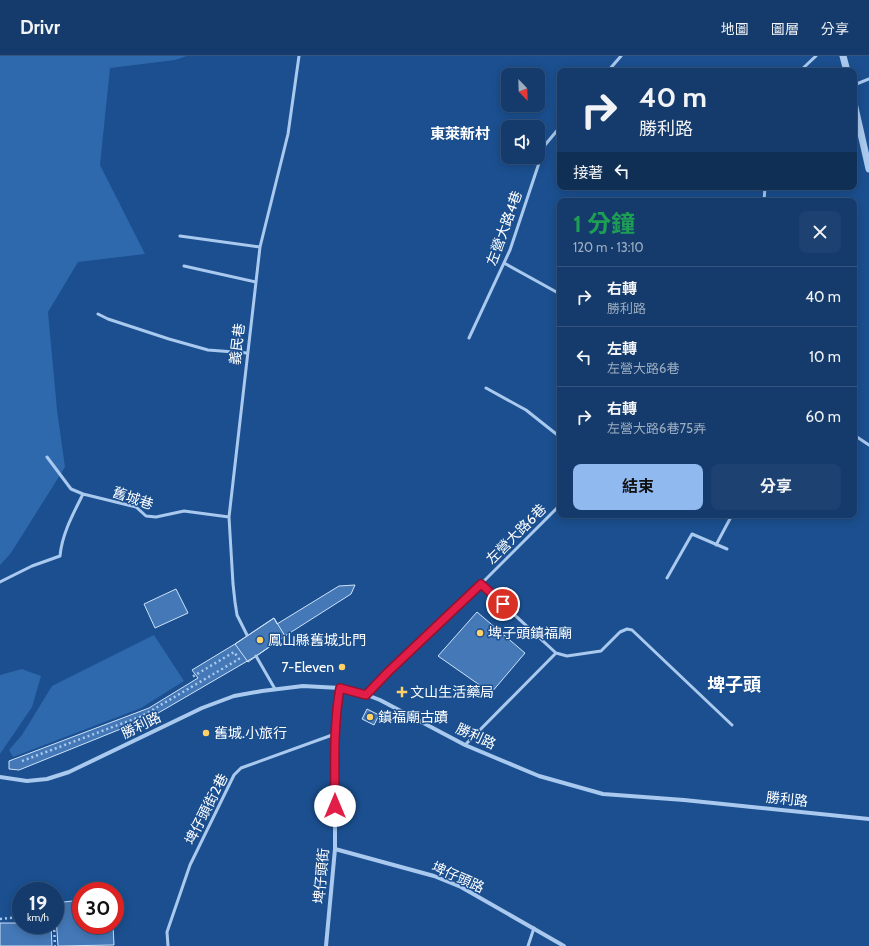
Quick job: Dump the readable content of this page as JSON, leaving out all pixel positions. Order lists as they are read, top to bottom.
{
  "streets": {
    "street": ["勝利路", "埤仔頭街", "埤仔頭路"],
    "lane": [
      "左營大路4巷",
      "義民巷",
      "舊城巷",
      "左營大路6巷",
      "埤仔頭街2巷"
    ]
  },
  "crossings": [
    ["義民巷", "舊城巷"],
    ["左營大路6巷", "勝利路"],
    ["勝利路", "埤仔頭街"],
    ["埤仔頭街2巷", "埤仔頭街"],
    ["埤仔頭街", "埤仔頭路"]
  ],
  "districts": ["東萊新村", "埤子頭"],
  "places": {
    "other": [
      "埤子頭鎮福廟",
      "鳳山縣舊城北門",
      "7-Eleven",
      "鎮福廟古蹟",
      "舊城.小旅行"
    ],
    "health": ["文山生活藥局"]
  },
  "north": "bottom right",
  "page": {
    "header": "Drivr",
    "nav": ["地圖", "圖層", "分享"],
    "turn": ["40 m", "勝利路"],
    "then": "接著",
    "heading": ["1 分鐘", "120 m · 13:10"],
    "list": [
      {
        "name": "右轉",
        "note": "勝利路",
        "value": "40 m"
      },
      {
        "name": "左轉",
        "note": "左營大路6巷",
        "value": "10 m"
      },
      {
        "name": "右轉",
        "note": "左營大路6巷75弄",
        "value": "60 m"
      }
    ],
    "buttons": ["結束", "分享"],
    "speed": "19 km/h",
    "limit": "30"
  }
}
